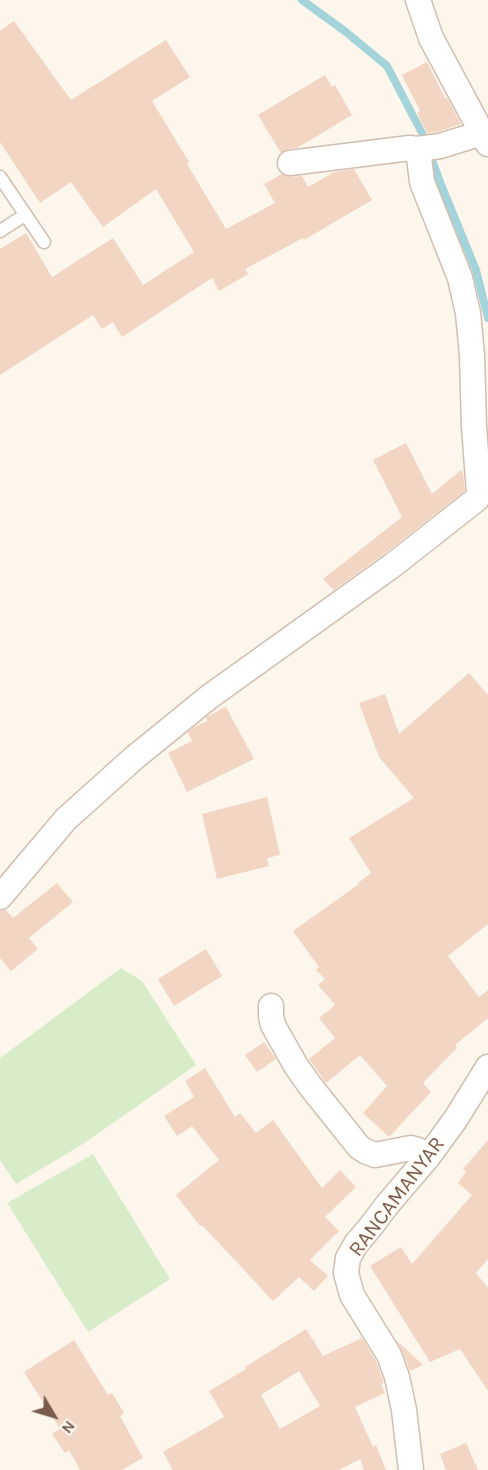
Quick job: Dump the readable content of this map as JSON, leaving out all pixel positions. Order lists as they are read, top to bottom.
{
  "streets": {
    "street": ["RANCAMANYAR"]
  },
  "north": "bottom right"
}
